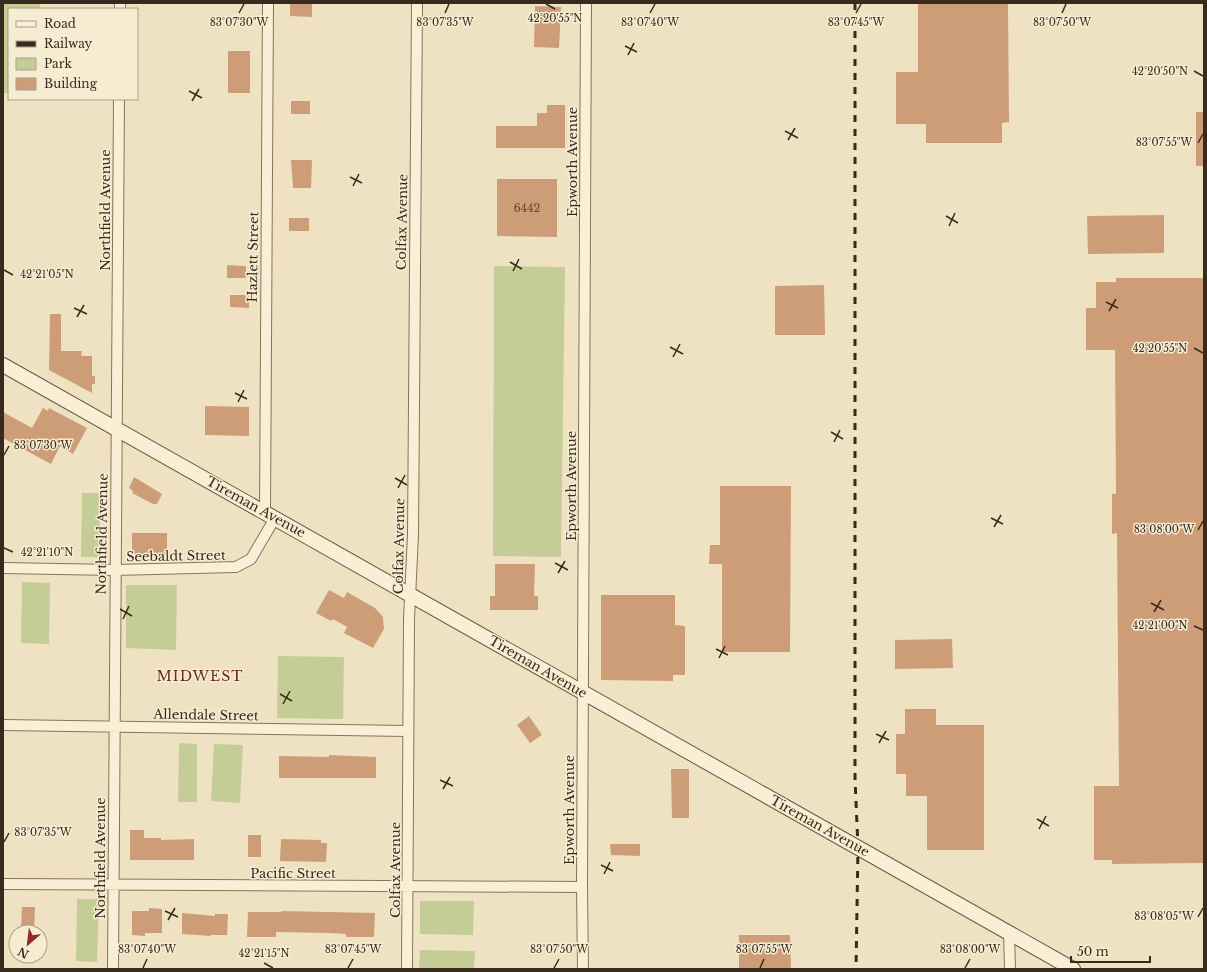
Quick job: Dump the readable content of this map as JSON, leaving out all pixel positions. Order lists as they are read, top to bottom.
{
  "streets": {
    "street": [
      "Epworth Avenue",
      "Northfield Avenue",
      "Colfax Avenue",
      "Hazlett Street",
      "Tireman Avenue",
      "Seebaldt Street",
      "Allendale Street",
      "Pacific Street"
    ]
  },
  "crossings": [
    ["Epworth Avenue", "Tireman Avenue"],
    ["Epworth Avenue", "Pacific Street"],
    ["Northfield Avenue", "Tireman Avenue"],
    ["Northfield Avenue", "Seebaldt Street"],
    ["Northfield Avenue", "Allendale Street"],
    ["Northfield Avenue", "Pacific Street"],
    ["Colfax Avenue", "Tireman Avenue"],
    ["Colfax Avenue", "Allendale Street"],
    ["Colfax Avenue", "Pacific Street"],
    ["Hazlett Street", "Tireman Avenue"],
    ["Hazlett Street", "Seebaldt Street"],
    ["Tireman Avenue", "Seebaldt Street"]
  ],
  "districts": ["MIDWEST"],
  "house_numbers": ["6442"],
  "legend": [
    "Road",
    "Railway",
    "Park",
    "Building"
  ],
  "scale_bar": "50 m",
  "north": "bottom left",
  "coordinates": [
    "42°20'55\"N",
    "83°07'30\"W",
    "83°07'35\"W",
    "83°07'40\"W",
    "83°07'45\"W",
    "83°07'50\"W",
    "42°20'50\"N",
    "83°07'55\"W",
    "42°21'05\"N",
    "83°08'00\"W",
    "42°21'10\"N",
    "42°21'00\"N",
    "83°08'05\"W",
    "42°21'15\"N"
  ]
}
